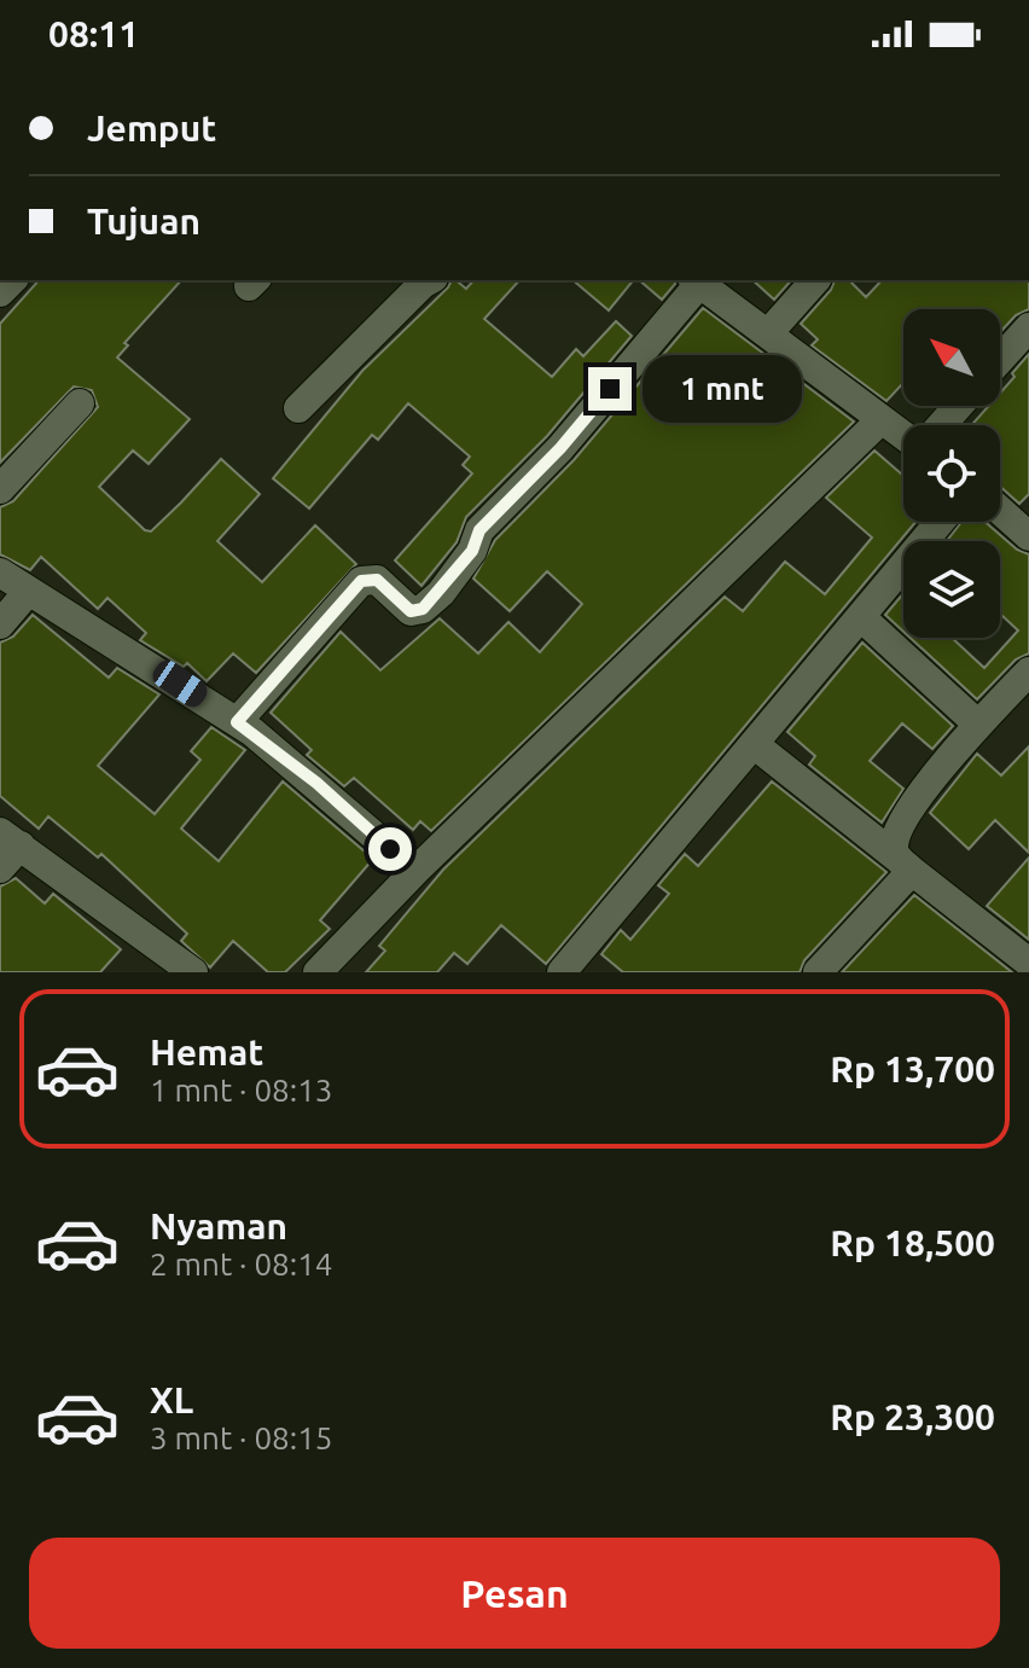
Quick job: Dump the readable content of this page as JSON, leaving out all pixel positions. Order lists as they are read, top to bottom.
{
  "north": "top left",
  "page": {
    "status": "08:11",
    "banner": ["Jemput", "Tujuan"],
    "bubble": "1 mnt",
    "list": [
      {
        "name": "Hemat",
        "note": "1 mnt · 08:13",
        "value": "Rp 13,700"
      },
      {
        "name": "Nyaman",
        "note": "2 mnt · 08:14",
        "value": "Rp 18,500"
      },
      {
        "name": "XL",
        "note": "3 mnt · 08:15",
        "value": "Rp 23,300"
      }
    ],
    "buttons": "Pesan"
  }
}
